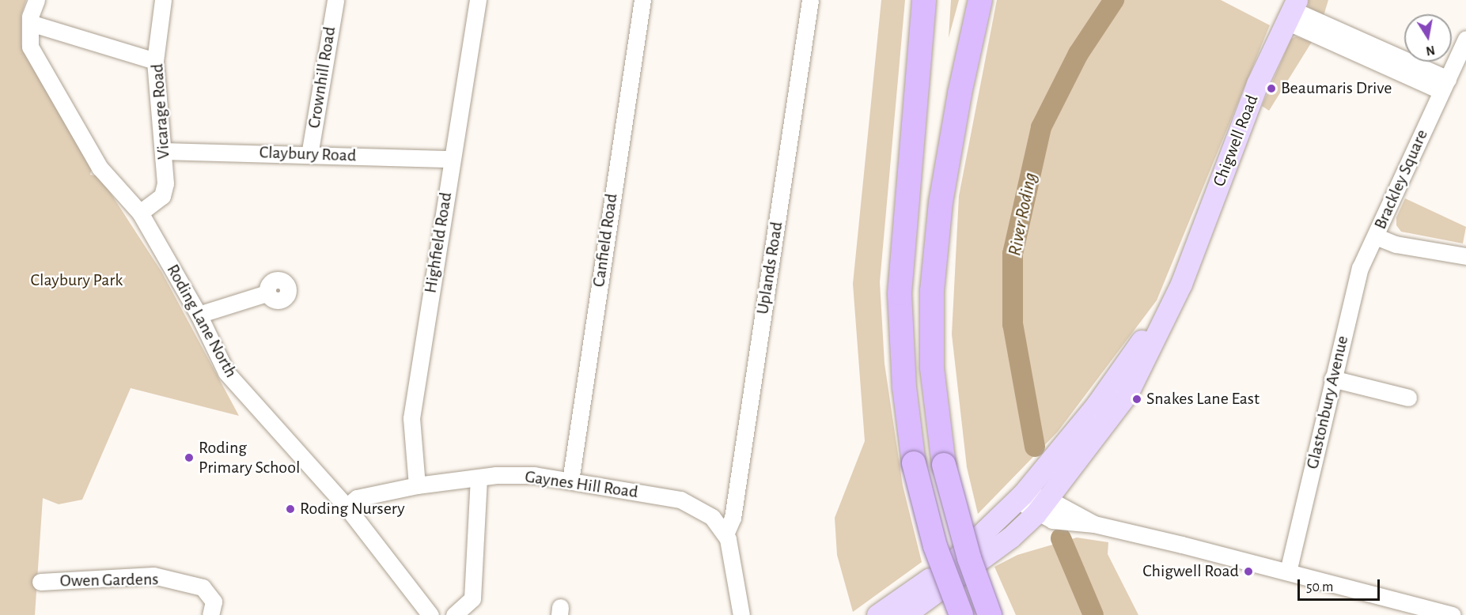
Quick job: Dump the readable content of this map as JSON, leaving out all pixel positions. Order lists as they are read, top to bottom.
{
  "streets": {
    "main road": ["Chigwell Road"],
    "street": [
      "Crownhill Road",
      "Vicarage Road",
      "Claybury Road",
      "Brackley Square",
      "Canfield Road",
      "Highfield Road",
      "Uplands Road",
      "Roding Lane North",
      "Glastonbury Avenue",
      "Gaynes Hill Road",
      "Owen Gardens"
    ]
  },
  "crossings": [
    ["Crownhill Road", "Claybury Road"],
    ["Vicarage Road", "Claybury Road"],
    ["Vicarage Road", "Roding Lane North"],
    ["Claybury Road", "Highfield Road"],
    ["Brackley Square", "Glastonbury Avenue"],
    ["Canfield Road", "Gaynes Hill Road"],
    ["Highfield Road", "Gaynes Hill Road"],
    ["Uplands Road", "Gaynes Hill Road"],
    ["Roding Lane North", "Gaynes Hill Road"]
  ],
  "water": ["River Roding"],
  "parks": ["Claybury Park"],
  "places": [
    "Beaumaris Drive",
    "Snakes Lane East",
    "Roding Primary School",
    "Roding Nursery",
    "Chigwell Road"
  ],
  "scale_bar": "50 m",
  "north": "bottom"
}
